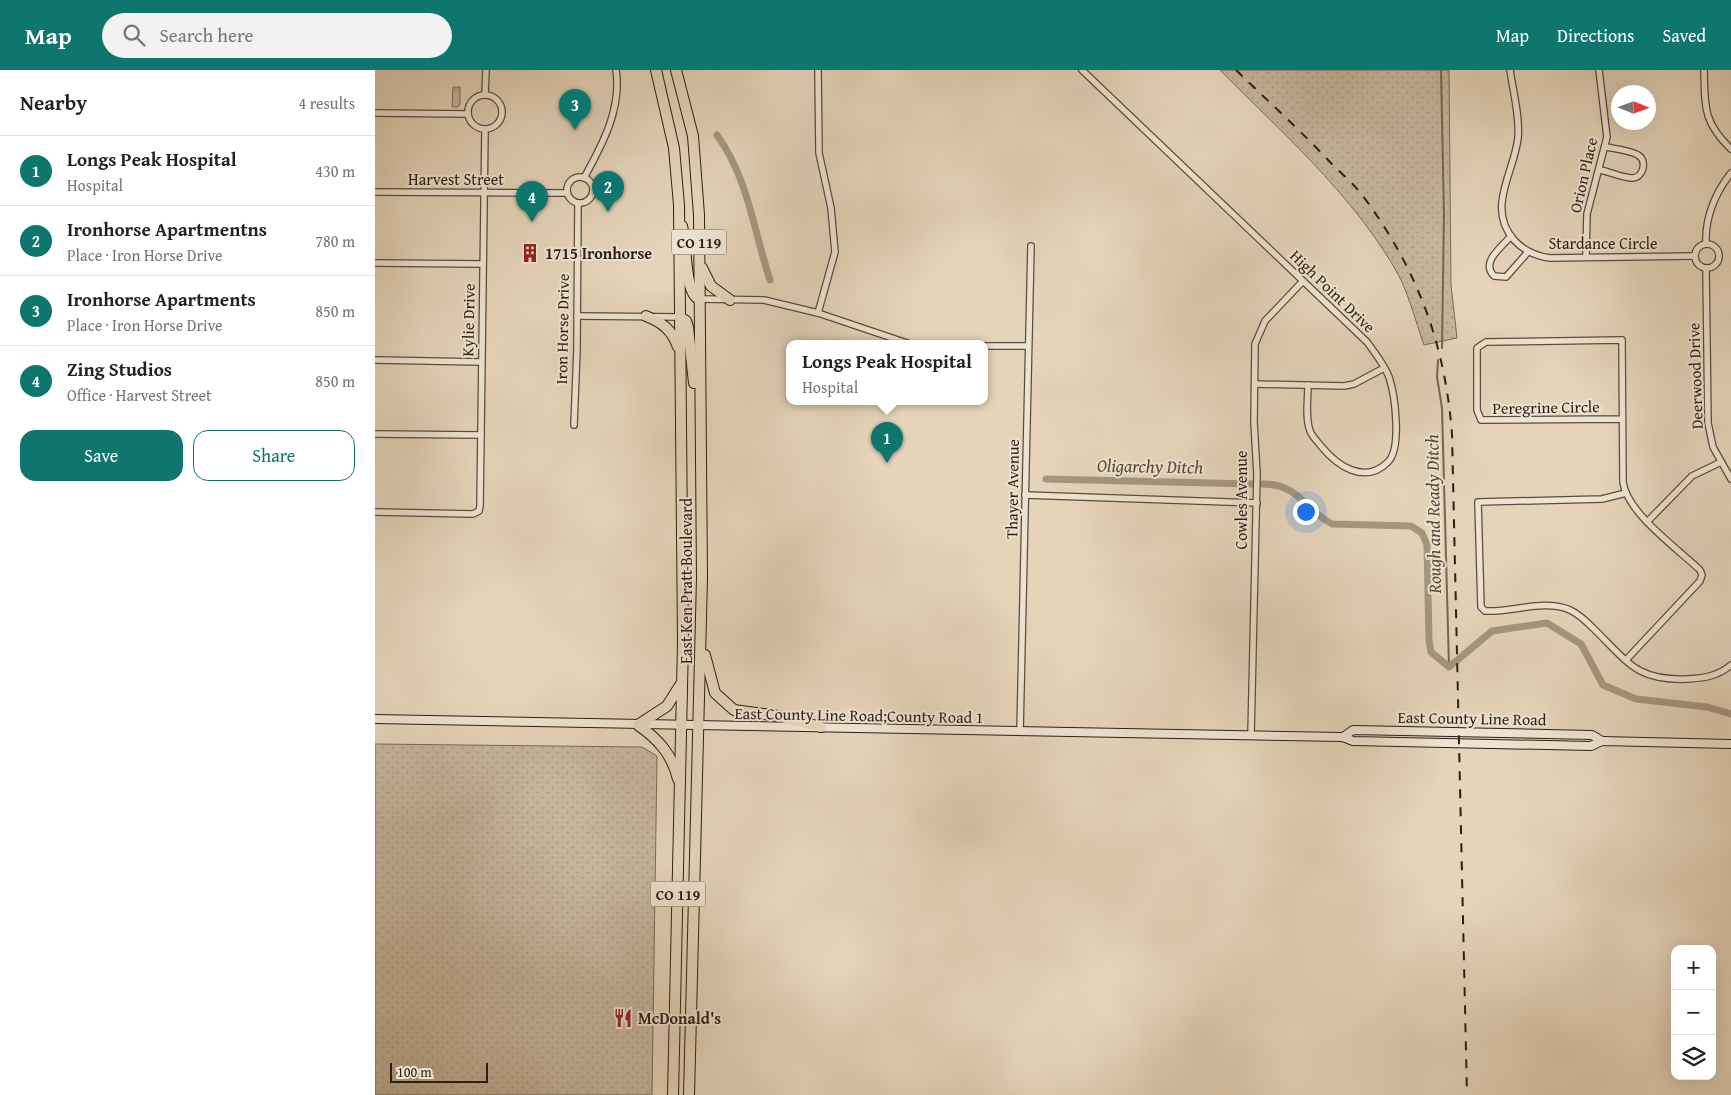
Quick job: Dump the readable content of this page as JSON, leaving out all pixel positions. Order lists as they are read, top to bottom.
{
  "streets": {
    "highway": ["CO 119", "East Ken Pratt Boulevard"],
    "main road": ["East County Line Road;County Road 1"],
    "street": [
      "Orion Place",
      "Harvest Street",
      "Stardance Circle",
      "High Point Drive",
      "Kylie Drive",
      "Iron Horse Drive",
      "Deerwood Drive",
      "Peregrine Circle",
      "Thayer Avenue",
      "Cowles Avenue"
    ]
  },
  "crossings": [
    ["Orion Place", "Stardance Circle"],
    ["Harvest Street", "Kylie Drive"],
    ["Harvest Street", "Iron Horse Drive"],
    ["Stardance Circle", "Deerwood Drive"],
    ["High Point Drive", "Cowles Avenue"],
    ["Thayer Avenue", "East County Line Road;County Road 1"],
    ["Cowles Avenue", "East County Line Road;County Road 1"],
    ["East Ken Pratt Boulevard", "East County Line Road;County Road 1"]
  ],
  "water": ["Oligarchy Ditch", "Rough and Ready Ditch"],
  "places": {
    "building": ["1715 Ironhorse"],
    "restaurant": ["McDonald's"]
  },
  "scale_bar": "100 m",
  "north": "right",
  "page": {
    "header": "Map",
    "search": "Search here",
    "nav": ["Map", "Directions", "Saved"],
    "heading": ["Nearby", "4 results"],
    "pins": [
      "3",
      "2",
      "4",
      "1"
    ],
    "list": [
      {
        "mark": "1",
        "name": "Longs Peak Hospital",
        "note": "Hospital",
        "value": "430 m"
      },
      {
        "mark": "2",
        "name": "Ironhorse Apartmentns",
        "note": "Place · Iron Horse Drive",
        "value": "780 m"
      },
      {
        "mark": "3",
        "name": "Ironhorse Apartments",
        "note": "Place · Iron Horse Drive",
        "value": "850 m"
      },
      {
        "mark": "4",
        "name": "Zing Studios",
        "note": "Office · Harvest Street",
        "value": "850 m"
      }
    ],
    "popup": ["Longs Peak Hospital", "Hospital"],
    "buttons": ["Save", "Share"],
    "map_buttons": ["+", "−"],
    "scale": "100 m"
  }
}
